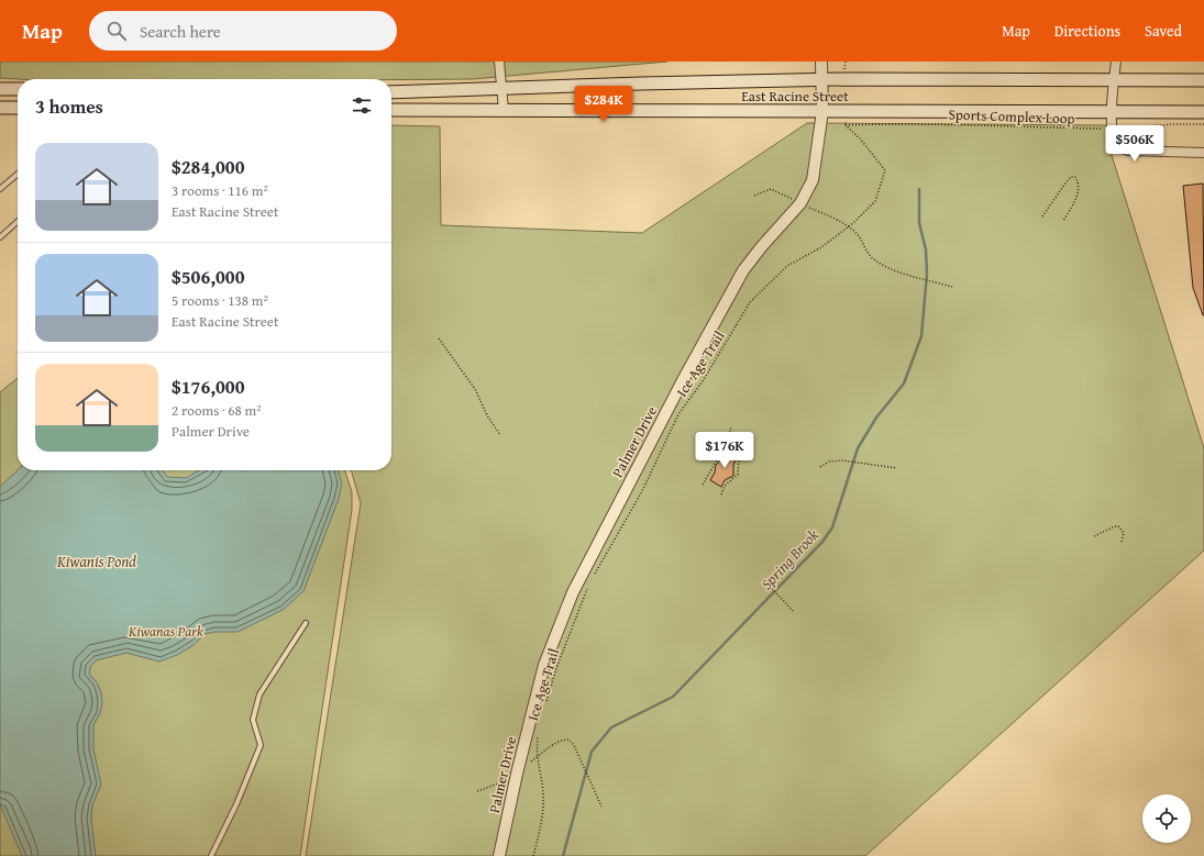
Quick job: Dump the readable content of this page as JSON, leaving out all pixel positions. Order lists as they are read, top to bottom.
{
  "streets": {
    "main road": ["East Racine Street"],
    "street": ["Palmer Drive"],
    "path": ["Sports Complex Loop", "Ice Age Trail"]
  },
  "crossings": [
    ["East Racine Street", "Palmer Drive"],
    ["Sports Complex Loop", "Ice Age Trail"]
  ],
  "water": ["Spring Brook", "Kiwanis Pond"],
  "parks": ["Kiwanas Park"],
  "page": {
    "header": "Map",
    "search": "Search here",
    "nav": ["Map", "Directions", "Saved"],
    "heading": "3 homes",
    "price": ["$284K", "$506K", "$176K"],
    "list": [
      {
        "name": "$284,000",
        "note": "3 rooms · 116 m² · East Racine Street"
      },
      {
        "name": "$506,000",
        "note": "5 rooms · 138 m² · East Racine Street"
      },
      {
        "name": "$176,000",
        "note": "2 rooms · 68 m² · Palmer Drive"
      }
    ]
  }
}
